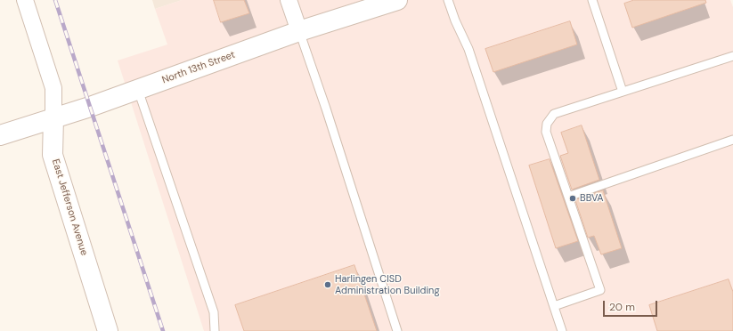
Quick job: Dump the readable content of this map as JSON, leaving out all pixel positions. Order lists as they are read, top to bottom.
{
  "streets": {
    "street": ["North 13th Street", "East Jefferson Avenue"]
  },
  "crossings": [
    ["North 13th Street", "East Jefferson Avenue"]
  ],
  "places": ["BBVA", "Harlingen CISD Administration Building"],
  "scale_bar": "20 m"
}
